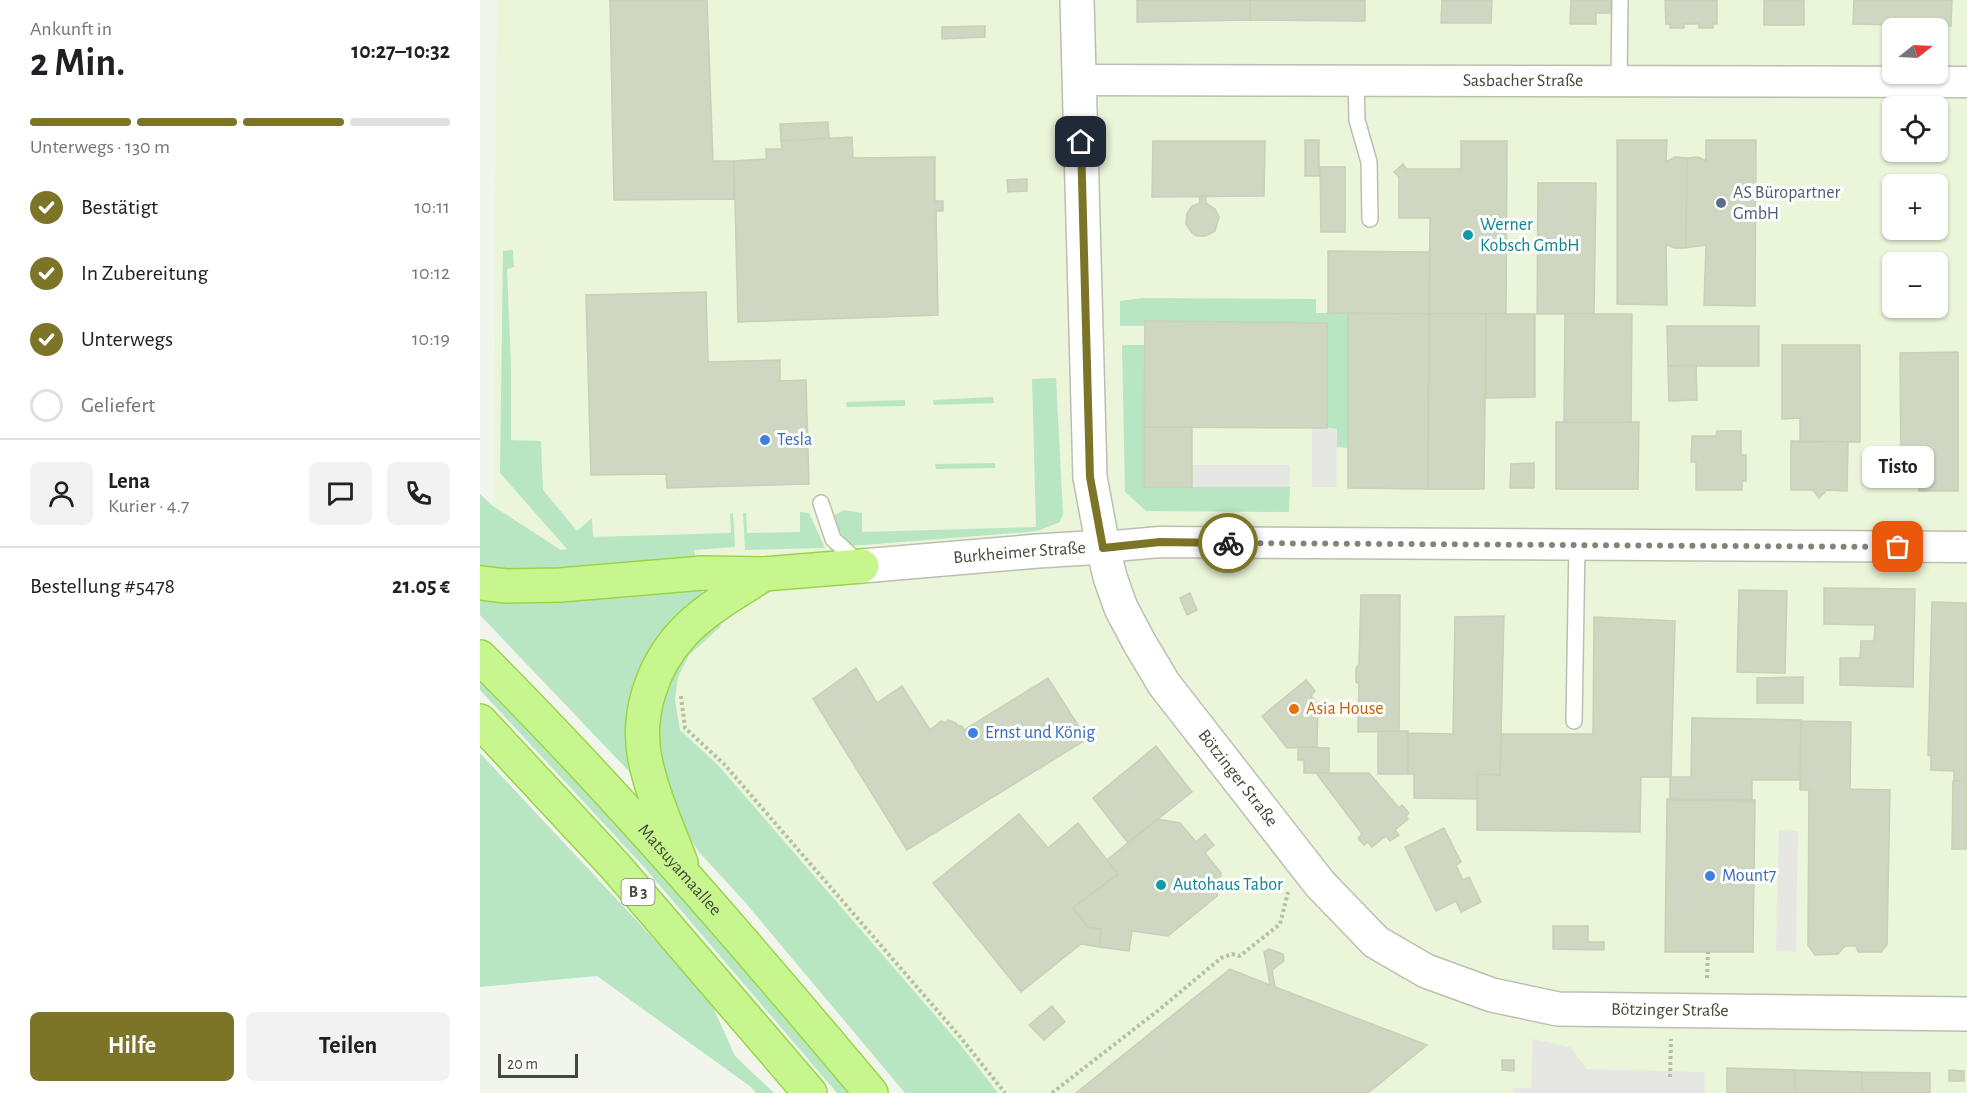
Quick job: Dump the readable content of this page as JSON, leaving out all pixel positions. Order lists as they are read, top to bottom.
{
  "streets": {
    "highway": ["Matsuyamaallee", "B 3"],
    "street": ["Sasbacher Straße", "Burkheimer Straße", "Bötzinger Straße"]
  },
  "crossings": [
    ["Sasbacher Straße", "Bötzinger Straße"],
    ["Burkheimer Straße", "Bötzinger Straße"]
  ],
  "places": [
    "AS Büropartner GmbH",
    "Werner Kobsch GmbH",
    "Tesla",
    "Tisto",
    "Asia House",
    "Ernst und König",
    "Mount7",
    "Autohaus Tabor"
  ],
  "scale_bar": "20 m",
  "north": "right",
  "page": {
    "heading": ["2 Min.", "Ankunft in", "10:27–10:32"],
    "panel": [
      "Lena",
      "Kurier · 4.7",
      "Bestellung #5478",
      "21.05 €"
    ],
    "map_buttons": ["+", "−"],
    "bar": "Unterwegs · 130 m",
    "list": [
      ["Bestätigt", "10:11"],
      ["In Zubereitung", "10:12"],
      ["Unterwegs", "10:19"],
      "Geliefert"
    ],
    "bubble": "Tisto",
    "buttons": ["Hilfe", "Teilen"],
    "scale": "20 m"
  }
}
